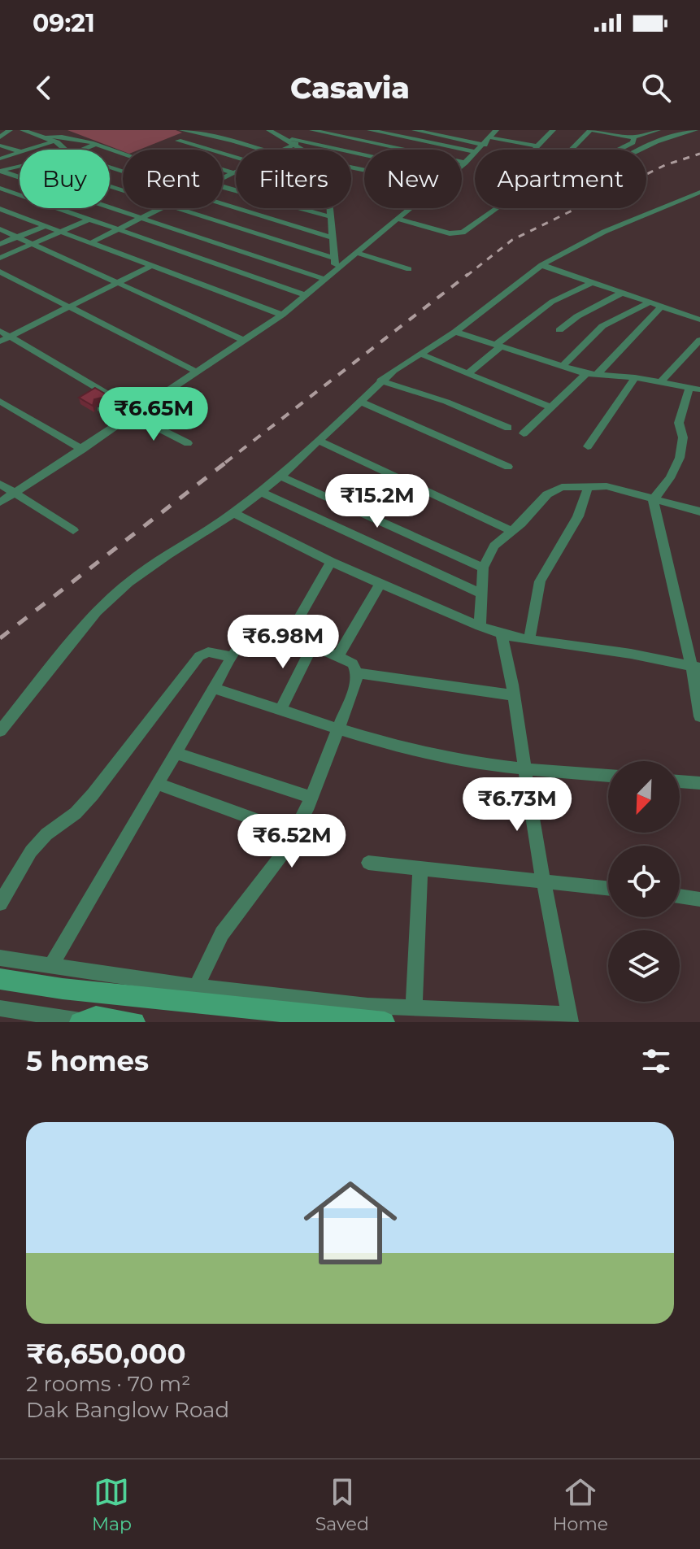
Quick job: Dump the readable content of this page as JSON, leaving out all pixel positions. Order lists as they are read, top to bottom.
{
  "north": "bottom left",
  "page": {
    "status": "09:21",
    "header": "Casavia",
    "chip": [
      "Buy",
      "Rent",
      "Filters",
      "New",
      "Apartment"
    ],
    "price": [
      "₹6.65M",
      "₹15.2M",
      "₹6.98M",
      "₹6.73M",
      "₹6.52M"
    ],
    "heading": "5 homes",
    "list": [
      {
        "name": "₹6,650,000",
        "note": "2 rooms · 70 m² · Dak Banglow Road"
      }
    ],
    "tabs": ["Map", "Saved", "Home"]
  }
}
